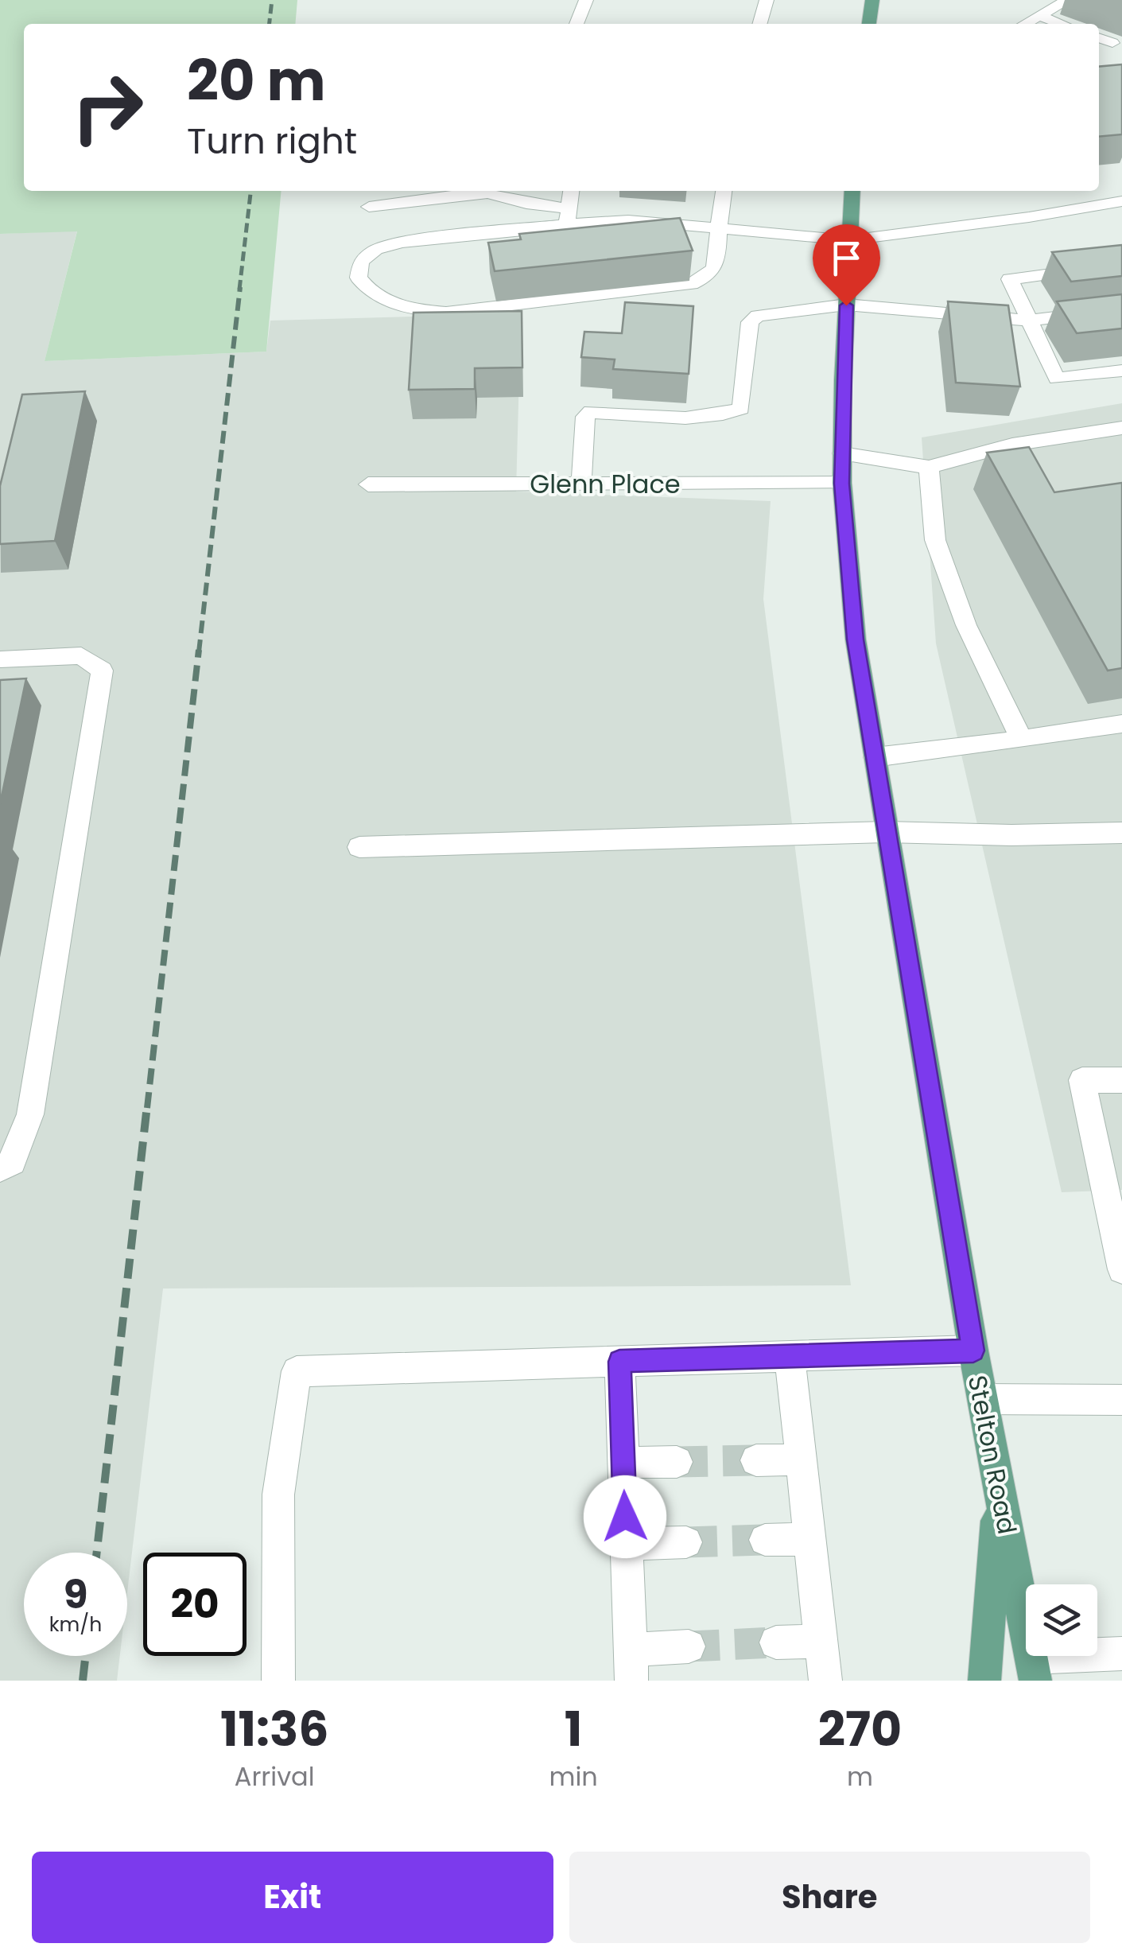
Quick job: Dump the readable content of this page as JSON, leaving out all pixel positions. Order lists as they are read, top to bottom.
{
  "streets": {
    "main road": ["Stelton Road"],
    "street": ["Glenn Place"]
  },
  "crossings": [
    ["Glenn Place", "Stelton Road"]
  ],
  "page": {
    "turn": ["20 m", "Turn right"],
    "speed": "9 km/h",
    "limit": "20",
    "eta": [
      "11:36",
      "Arrival",
      "1",
      "min",
      "270",
      "m"
    ],
    "buttons": ["Exit", "Share"]
  }
}
